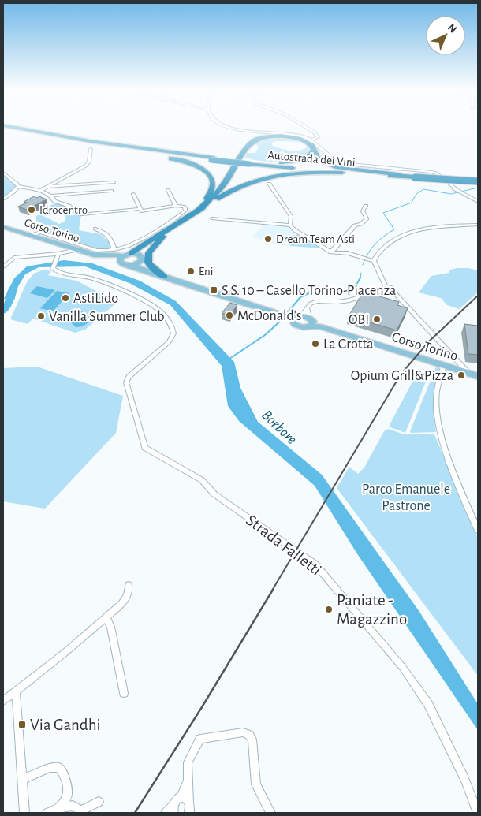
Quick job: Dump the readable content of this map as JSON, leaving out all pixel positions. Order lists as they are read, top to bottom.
{
  "streets": {
    "highway": ["Autostrada dei Vini"],
    "main road": ["Corso Torino"],
    "street": ["Strada Falletti"]
  },
  "water": ["Borbore"],
  "parks": ["Parco Emanuele Pastrone"],
  "places": {
    "other": [
      "Idrocentro",
      "Dream Team Asti",
      "Eni",
      "AstiLido",
      "McDonald's",
      "Vanilla Summer Club",
      "OBI",
      "La Grotta",
      "Opium Grill&Pizza",
      "Paniate - Magazzino"
    ],
    "transit": ["S.S. 10 – Casello Torino-Piacenza", "Via Gandhi"]
  },
  "north": "top right"
}
